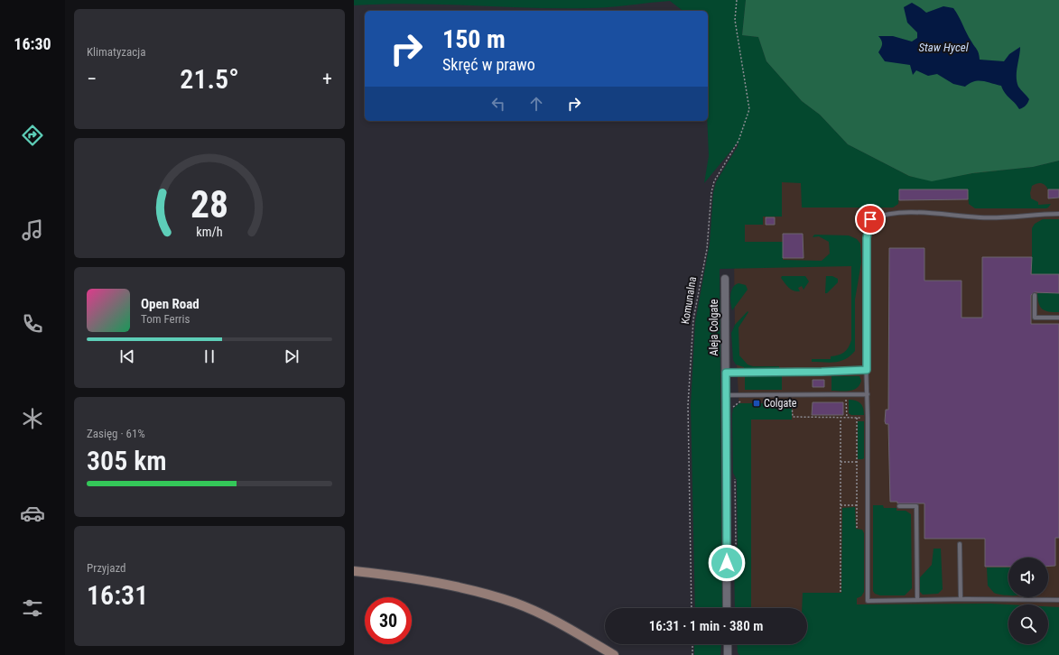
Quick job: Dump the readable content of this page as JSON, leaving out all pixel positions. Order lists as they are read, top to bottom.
{
  "streets": {
    "street": ["Aleja Colgate"],
    "path": ["Komunalna"]
  },
  "water": ["Staw Hycel"],
  "places": {
    "transit": ["Colgate"]
  },
  "page": {
    "tabs": "16:30",
    "tile": [
      "Klimatyzacja",
      ["Zasięg · 61%", "305 km"],
      ["Przyjazd", "16:31"]
    ],
    "turn": ["150 m", "Skręć w prawo"],
    "heat": ["−", "21.5°", "+"],
    "song": ["Open Road", "Tom Ferris"],
    "limit": "30",
    "trip": "16:31 · 1 min · 380 m",
    "gauge": ["28", "km/h"]
  }
}
